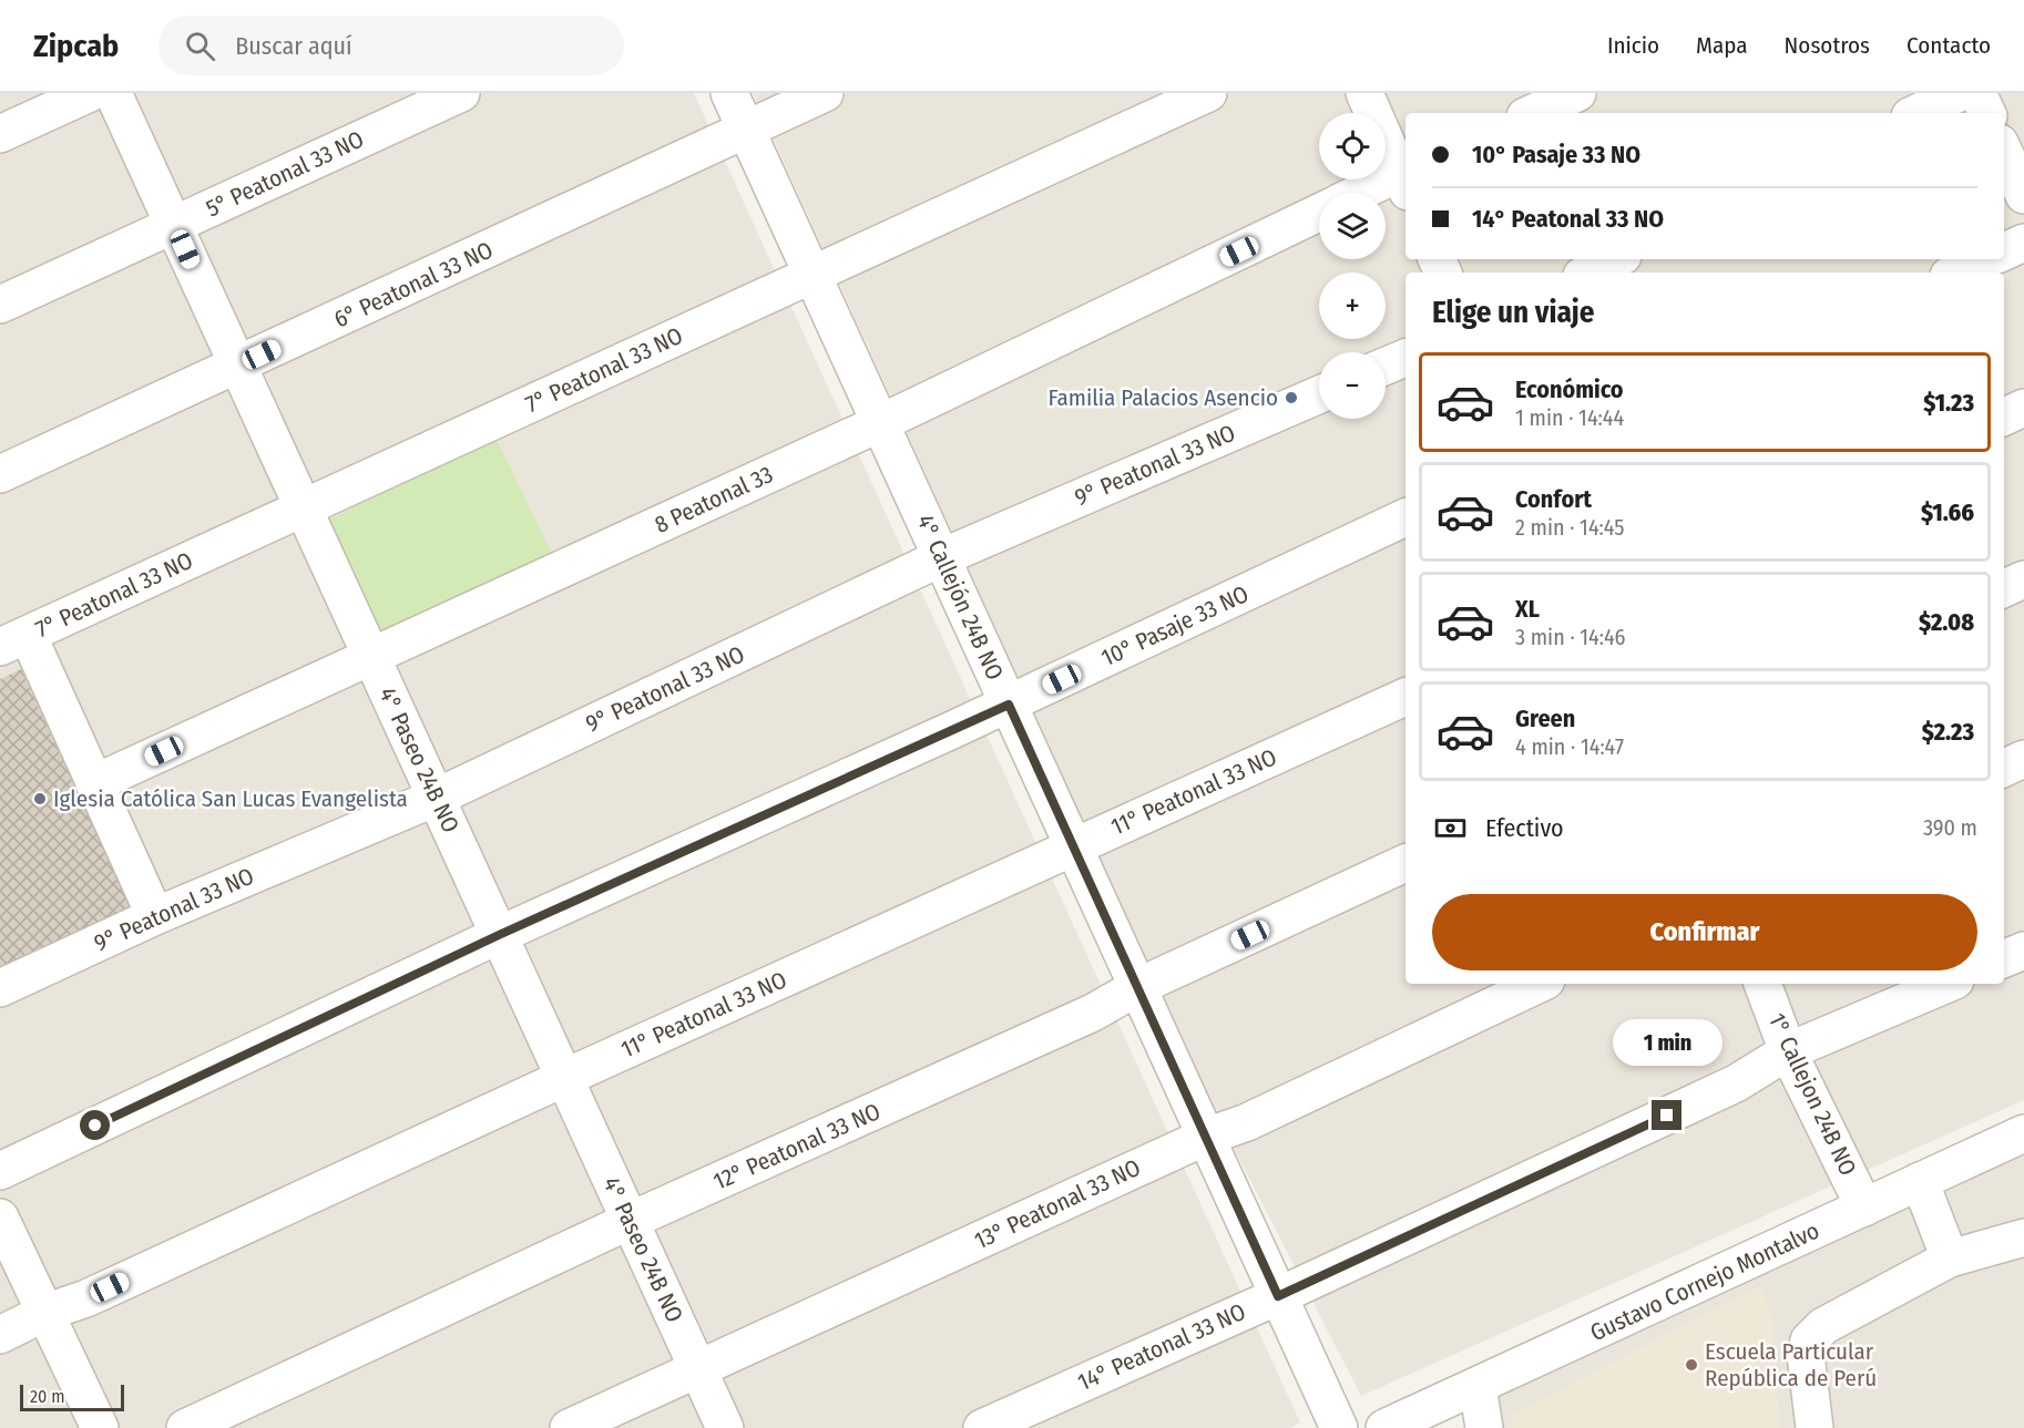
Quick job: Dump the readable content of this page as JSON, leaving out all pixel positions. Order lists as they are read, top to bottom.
{
  "streets": {
    "street": [
      "5° Peatonal 33 NO",
      "6° Peatonal 33 NO",
      "7° Peatonal 33 NO",
      "9° Peatonal 33 NO",
      "8 Peatonal 33",
      "4° Callejón 24B NO",
      "10° Pasaje 33 NO",
      "4° Paseo 24B NO",
      "11° Peatonal 33 NO",
      "1° Callejon 24B NO",
      "12° Peatonal 33 NO",
      "13° Peatonal 33 NO",
      "Gustavo Cornejo Montalvo",
      "14° Peatonal 33 NO"
    ]
  },
  "crossings": [
    ["5° Peatonal 33 NO", "4° Paseo 24B NO"],
    ["6° Peatonal 33 NO", "4° Callejón 24B NO"],
    ["6° Peatonal 33 NO", "4° Paseo 24B NO"],
    ["7° Peatonal 33 NO", "4° Callejón 24B NO"],
    ["7° Peatonal 33 NO", "4° Paseo 24B NO"],
    ["9° Peatonal 33 NO", "4° Callejón 24B NO"],
    ["9° Peatonal 33 NO", "4° Paseo 24B NO"],
    ["8 Peatonal 33", "4° Callejón 24B NO"],
    ["8 Peatonal 33", "4° Paseo 24B NO"],
    ["4° Callejón 24B NO", "10° Pasaje 33 NO"],
    ["4° Callejón 24B NO", "11° Peatonal 33 NO"],
    ["4° Callejón 24B NO", "12° Peatonal 33 NO"],
    ["4° Callejón 24B NO", "13° Peatonal 33 NO"],
    ["4° Callejón 24B NO", "14° Peatonal 33 NO"],
    ["10° Pasaje 33 NO", "4° Paseo 24B NO"],
    ["4° Paseo 24B NO", "11° Peatonal 33 NO"],
    ["4° Paseo 24B NO", "12° Peatonal 33 NO"],
    ["4° Paseo 24B NO", "13° Peatonal 33 NO"],
    ["1° Callejon 24B NO", "Gustavo Cornejo Montalvo"],
    ["1° Callejon 24B NO", "14° Peatonal 33 NO"]
  ],
  "places": ["Familia Palacios Asencio", "Iglesia Católica San Lucas Evangelista", "Escuela Particular República de Perú"],
  "scale_bar": "20 m",
  "page": {
    "header": "Zipcab",
    "search": "Buscar aquí",
    "nav": [
      "Inicio",
      "Mapa",
      "Nosotros",
      "Contacto"
    ],
    "map_buttons": ["+", "−"],
    "banner": ["10° Pasaje 33 NO", "14° Peatonal 33 NO"],
    "heading": "Elige un viaje",
    "list": [
      {
        "name": "Económico",
        "note": "1 min · 14:44",
        "value": "$1.23"
      },
      {
        "name": "Confort",
        "note": "2 min · 14:45",
        "value": "$1.66"
      },
      {
        "name": "XL",
        "note": "3 min · 14:46",
        "value": "$2.08"
      },
      {
        "name": "Green",
        "note": "4 min · 14:47",
        "value": "$2.23"
      }
    ],
    "pay": ["Efectivo", "390 m"],
    "buttons": "Confirmar",
    "bubble": "1 min",
    "scale": "20 m"
  }
}
